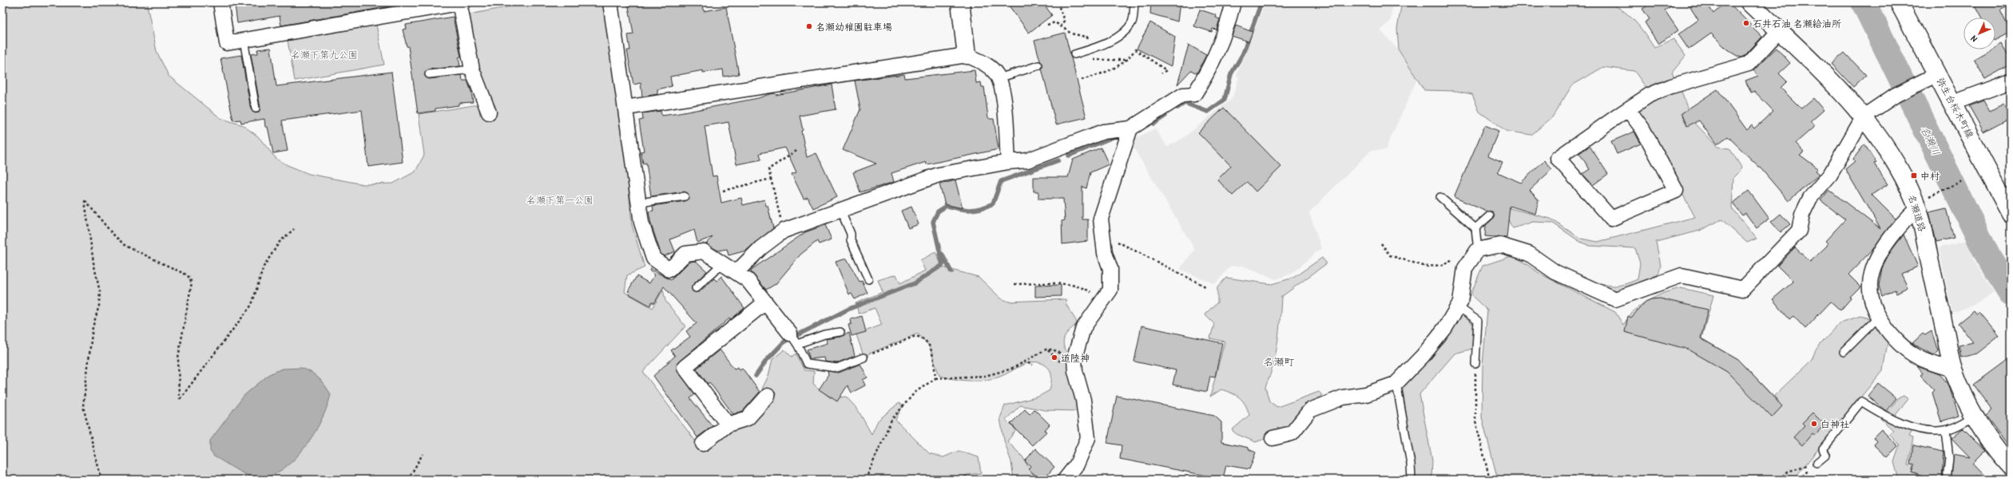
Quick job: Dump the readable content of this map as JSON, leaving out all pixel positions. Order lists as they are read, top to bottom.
{
  "streets": {
    "street": ["弥生台桜木町線", "名瀬道路"]
  },
  "districts": ["名瀬町"],
  "water": ["名瀬川"],
  "parks": ["名瀬下第九公園", "名瀬下第一公園"],
  "places": {
    "other": [
      "石井石油 名瀬給油所",
      "名瀬幼稚園駐車場",
      "道陸神",
      "白神社"
    ],
    "transit": ["中村"]
  },
  "north": "bottom left"
}
